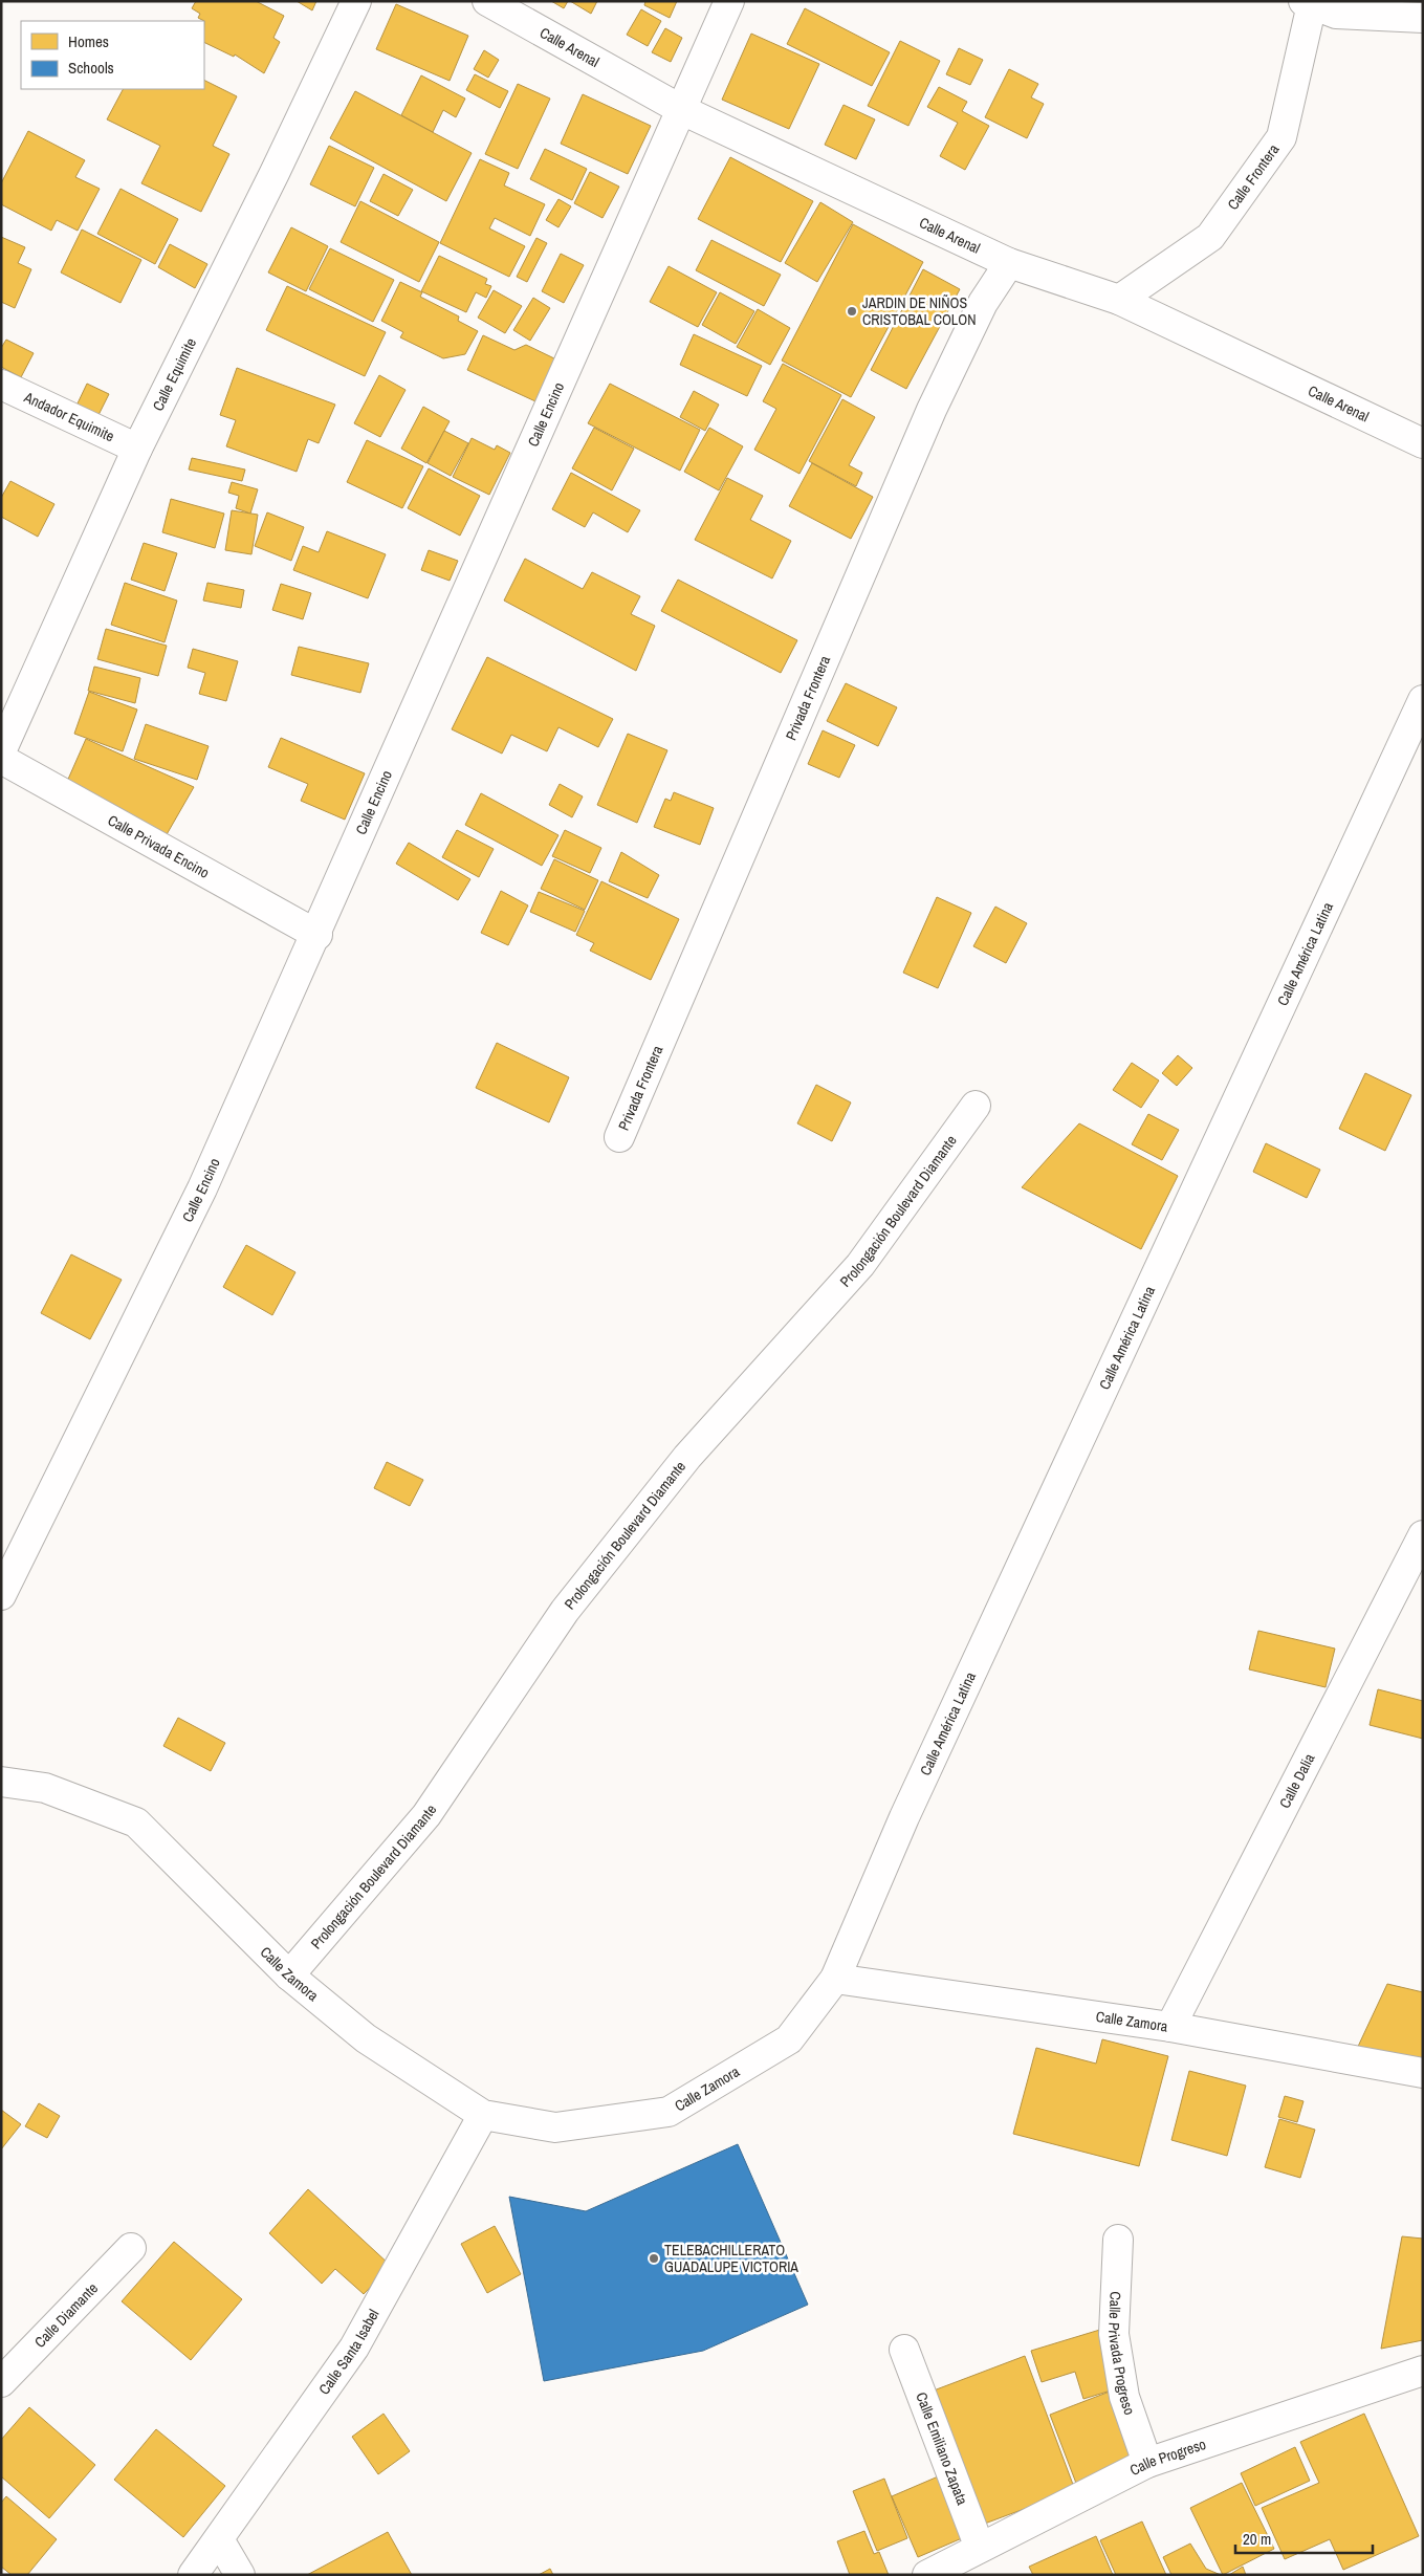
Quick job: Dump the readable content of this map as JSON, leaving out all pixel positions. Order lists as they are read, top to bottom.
{
  "streets": {
    "street": [
      "Calle Arenal",
      "Calle Frontera",
      "Calle Equimite",
      "Calle Encino",
      "Andador Equimite",
      "Privada Frontera",
      "Calle Privada Encino",
      "Calle América Latina",
      "Prolongación Boulevard Diamante",
      "Calle Dalia",
      "Calle Zamora",
      "Calle Diamante",
      "Calle Santa Isabel",
      "Calle Privada Progreso",
      "Calle Emiliano Zapata",
      "Calle Progreso"
    ]
  },
  "crossings": [
    ["Calle Arenal", "Calle Frontera"],
    ["Calle Arenal", "Calle Encino"],
    ["Calle Arenal", "Privada Frontera"],
    ["Calle Equimite", "Andador Equimite"],
    ["Calle Encino", "Calle Privada Encino"],
    ["Calle América Latina", "Calle Zamora"],
    ["Prolongación Boulevard Diamante", "Calle Zamora"],
    ["Calle Dalia", "Calle Zamora"],
    ["Calle Zamora", "Calle Santa Isabel"],
    ["Calle Privada Progreso", "Calle Progreso"],
    ["Calle Emiliano Zapata", "Calle Progreso"]
  ],
  "places": ["JARDIN DE NIÑOS CRISTOBAL COLON", "TELEBACHILLERATO GUADALUPE VICTORIA"],
  "legend": ["Homes", "Schools"],
  "scale_bar": "20 m"
}
